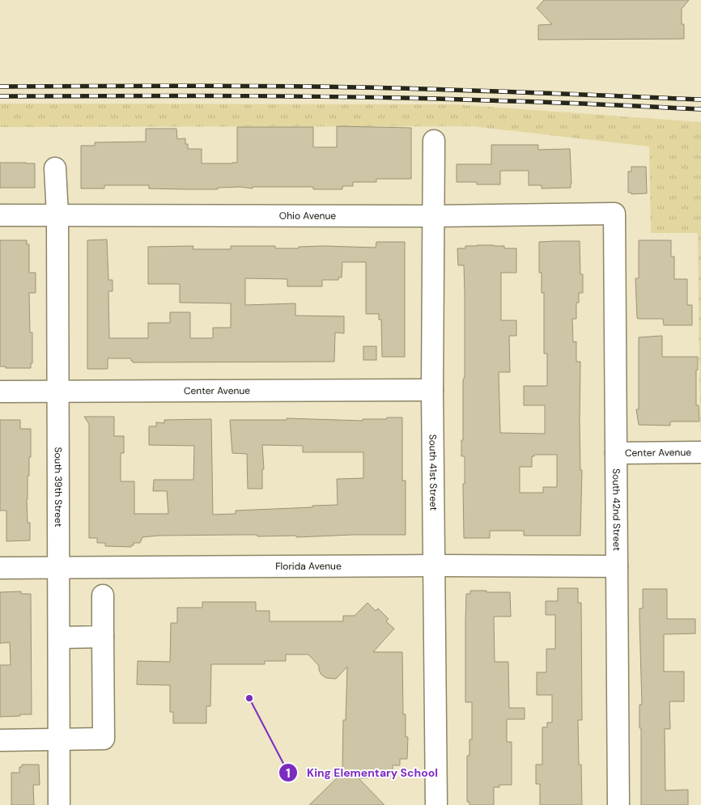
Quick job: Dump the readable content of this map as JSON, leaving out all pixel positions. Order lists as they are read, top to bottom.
{
  "streets": {
    "street": [
      "Ohio Avenue",
      "Center Avenue",
      "South 41st Street",
      "South 39th Street",
      "South 42nd Street",
      "Florida Avenue"
    ]
  },
  "crossings": [
    ["Ohio Avenue", "South 41st Street"],
    ["Ohio Avenue", "South 39th Street"],
    ["Ohio Avenue", "South 42nd Street"],
    ["Center Avenue", "South 41st Street"],
    ["Center Avenue", "South 39th Street"],
    ["Center Avenue", "South 42nd Street"],
    ["South 41st Street", "Florida Avenue"],
    ["South 39th Street", "Florida Avenue"],
    ["South 42nd Street", "Florida Avenue"]
  ],
  "places": ["King Elementary School"]
}
